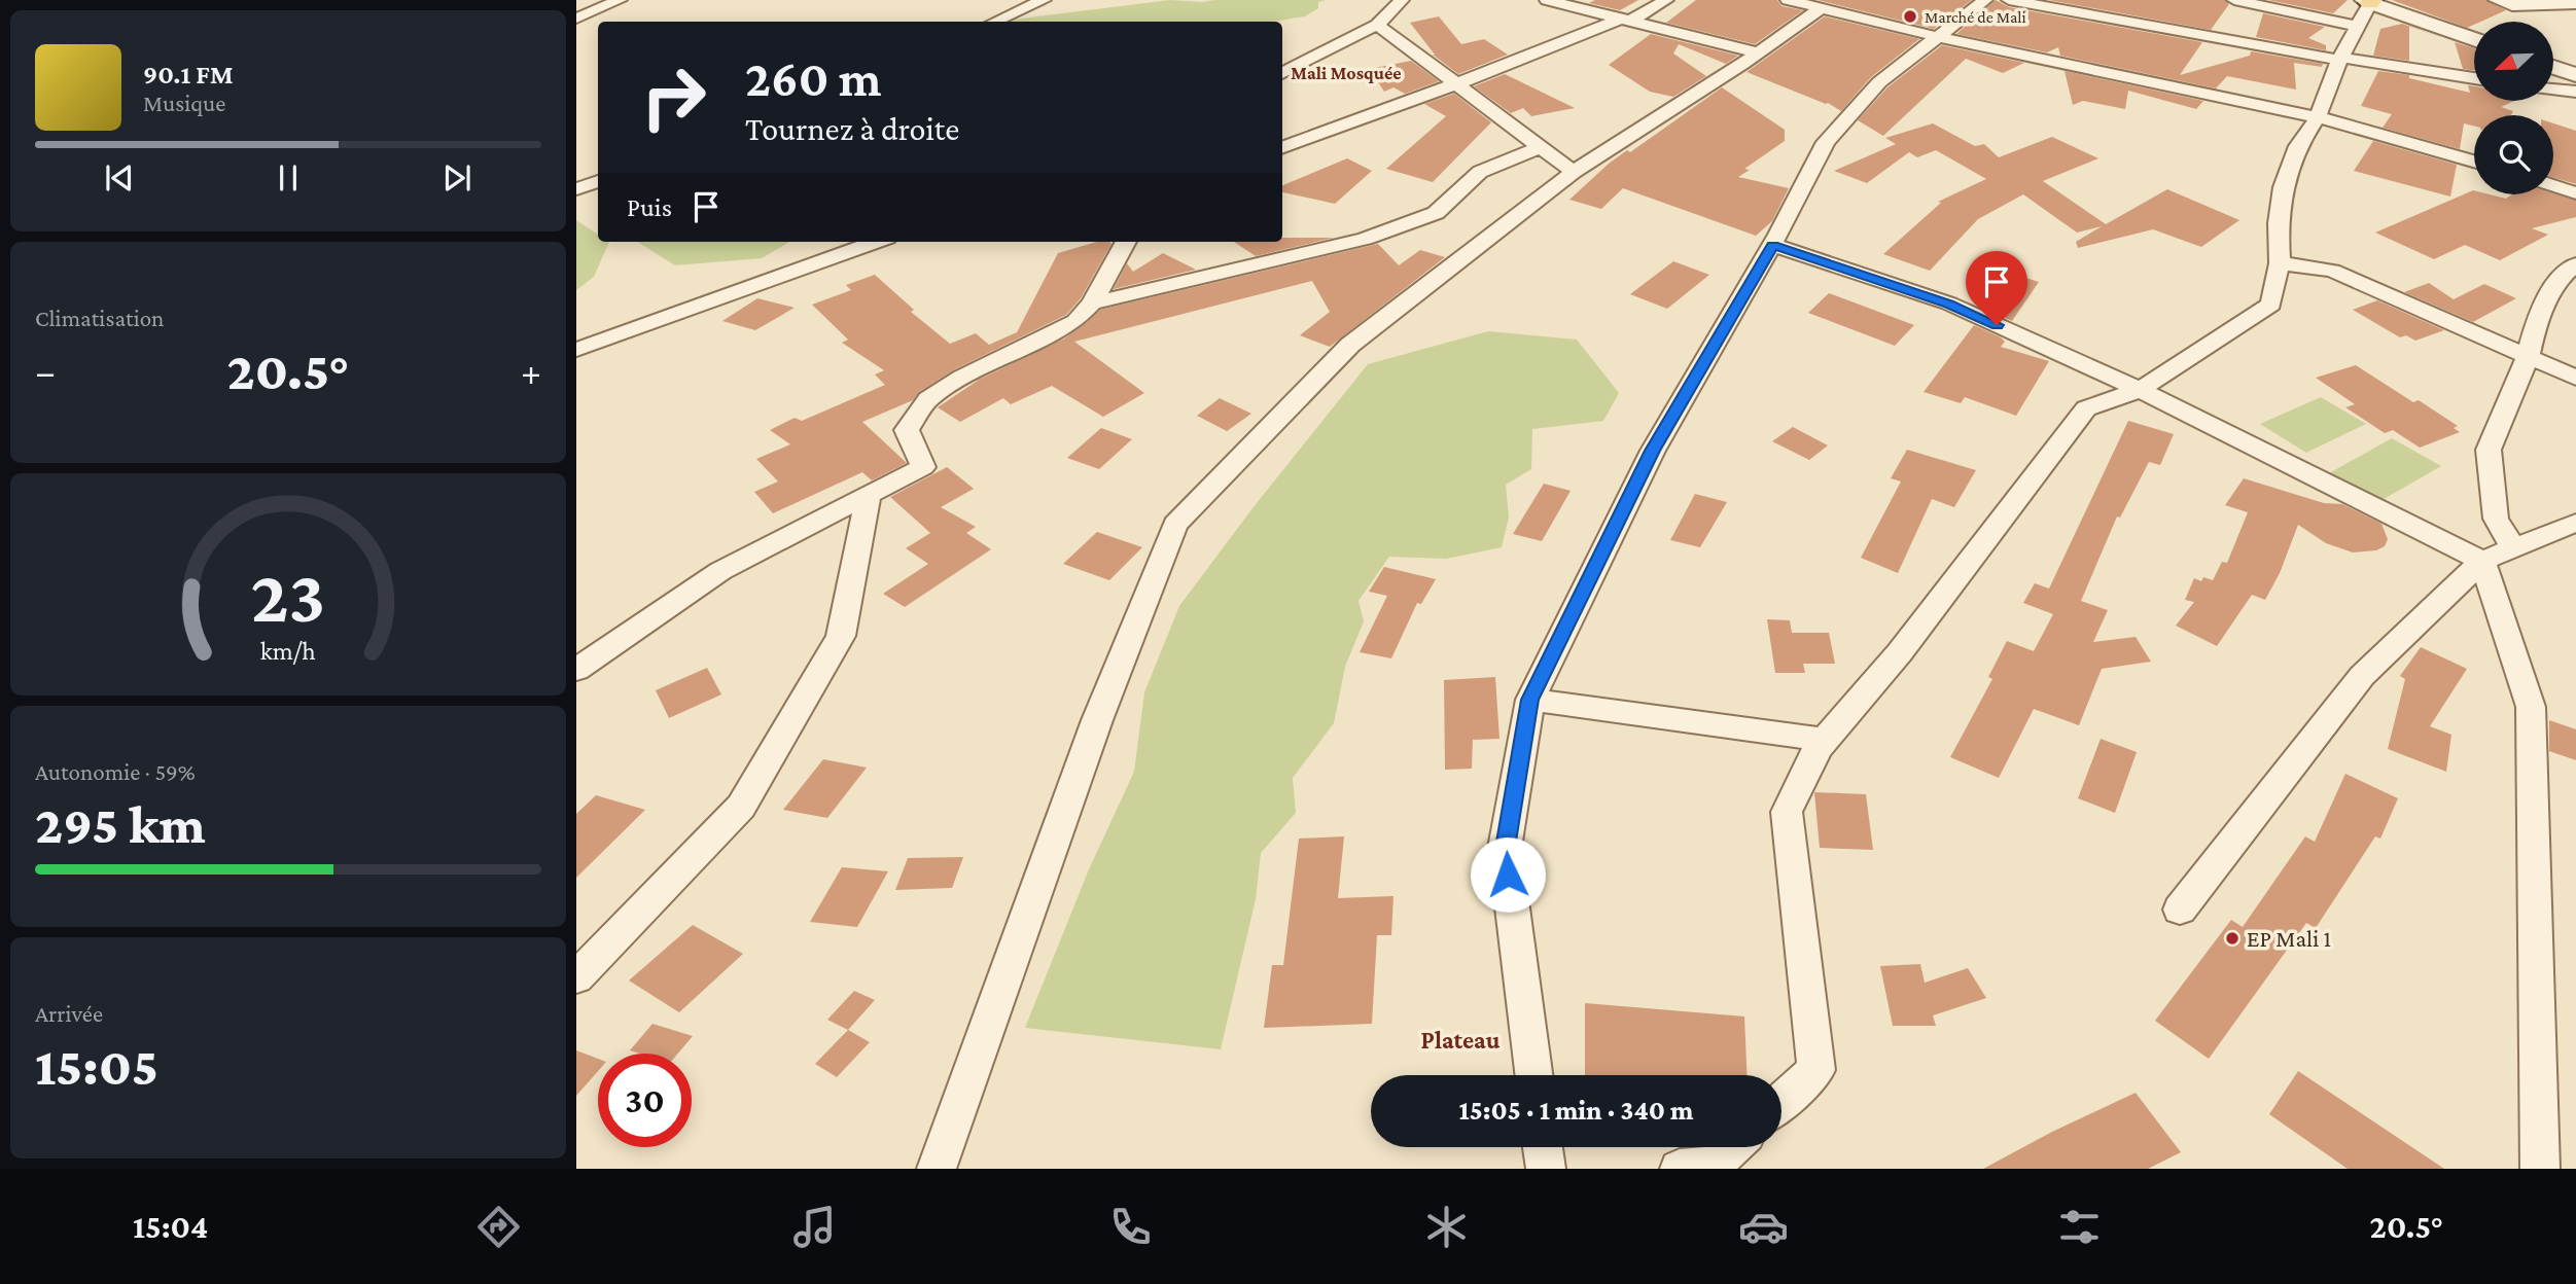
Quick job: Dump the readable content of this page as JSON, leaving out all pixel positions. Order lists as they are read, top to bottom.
{
  "districts": ["Mali Mosquée", "Plateau"],
  "places": ["Marché de Mali", "EP Mali 1"],
  "north": "bottom left",
  "page": {
    "turn": ["260 m", "Tournez à droite"],
    "song": ["90.1 FM", "Musique"],
    "then": "Puis",
    "tile": [
      "Climatisation",
      ["Autonomie · 59%", "295 km"],
      ["Arrivée", "15:05"]
    ],
    "heat": ["−", "20.5°", "+"],
    "limit": "30",
    "trip": "15:05 · 1 min · 340 m",
    "tabs": ["15:04", "20.5°"],
    "gauge": ["23", "km/h"]
  }
}
